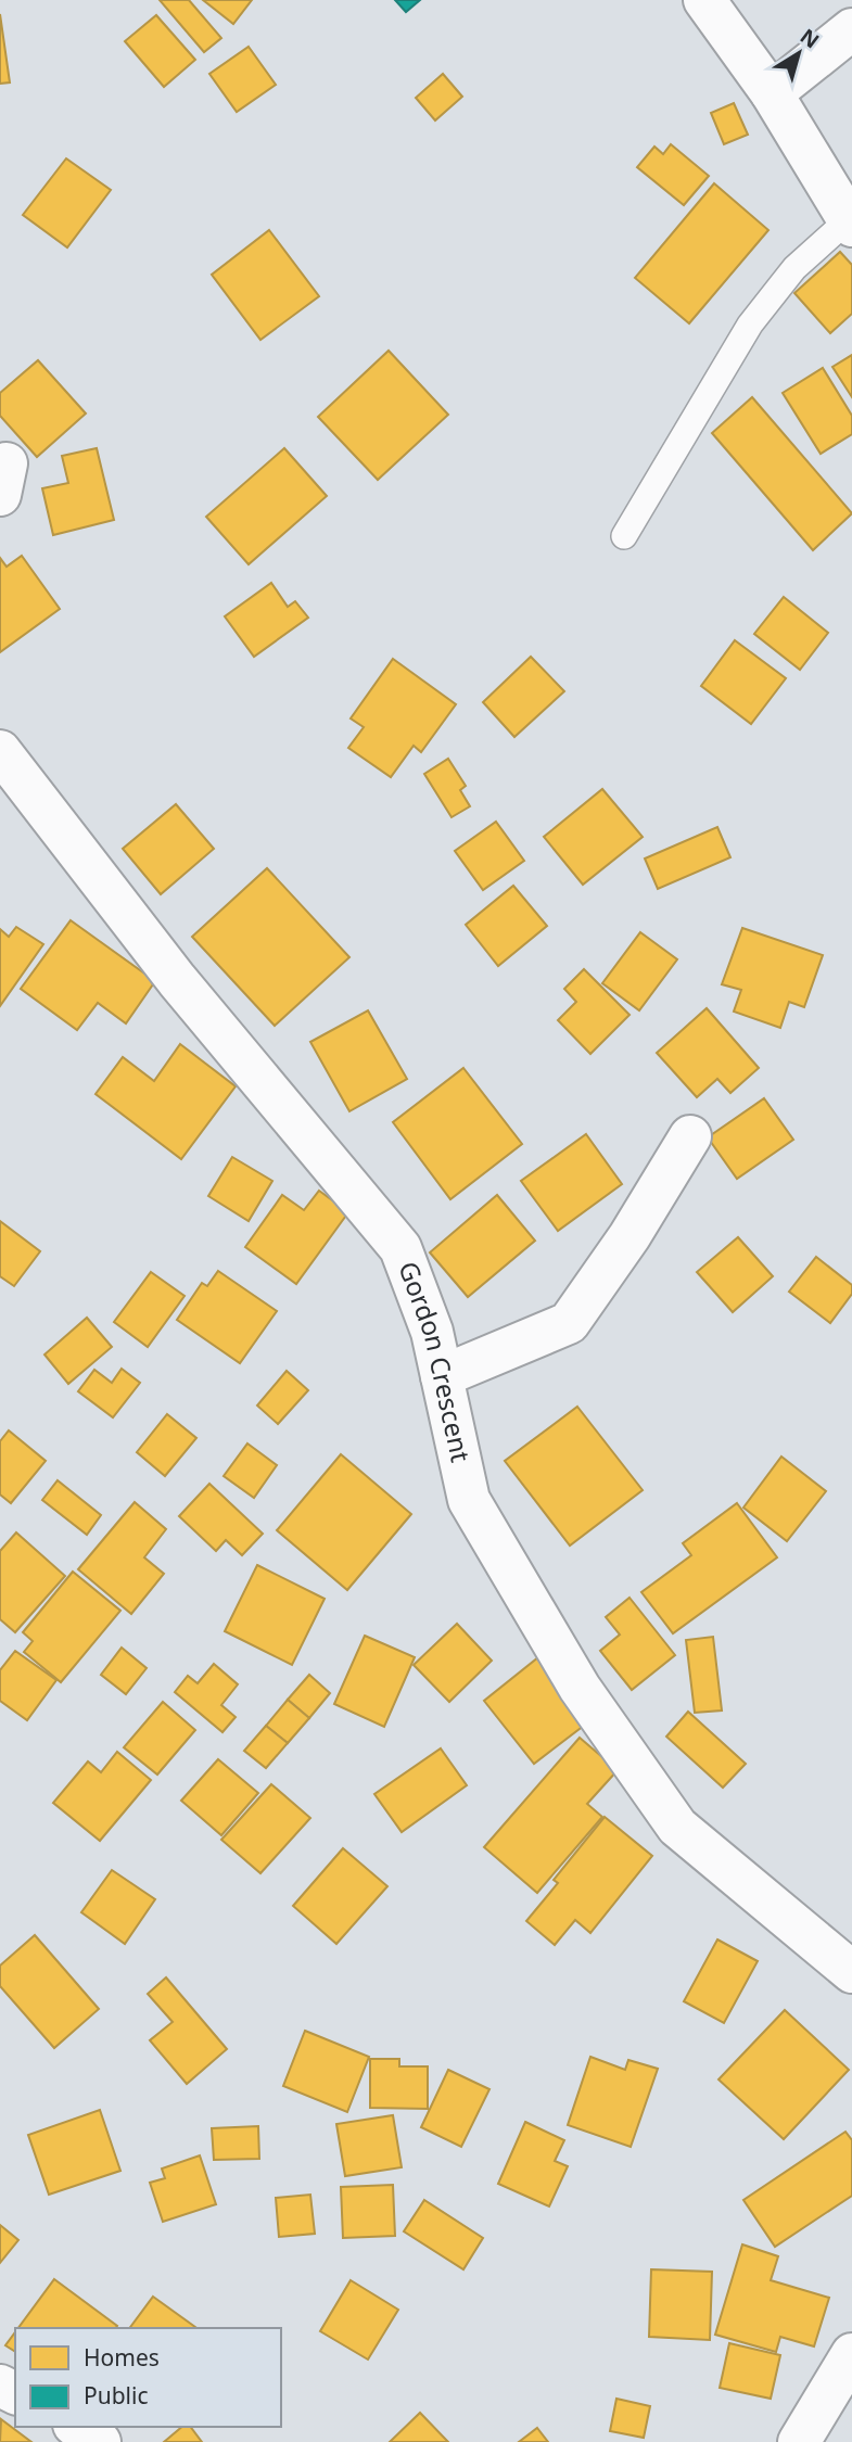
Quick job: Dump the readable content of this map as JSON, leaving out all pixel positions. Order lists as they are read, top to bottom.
{
  "streets": {
    "street": ["Gordon Crescent"]
  },
  "legend": ["Homes", "Public"],
  "north": "top right"
}
